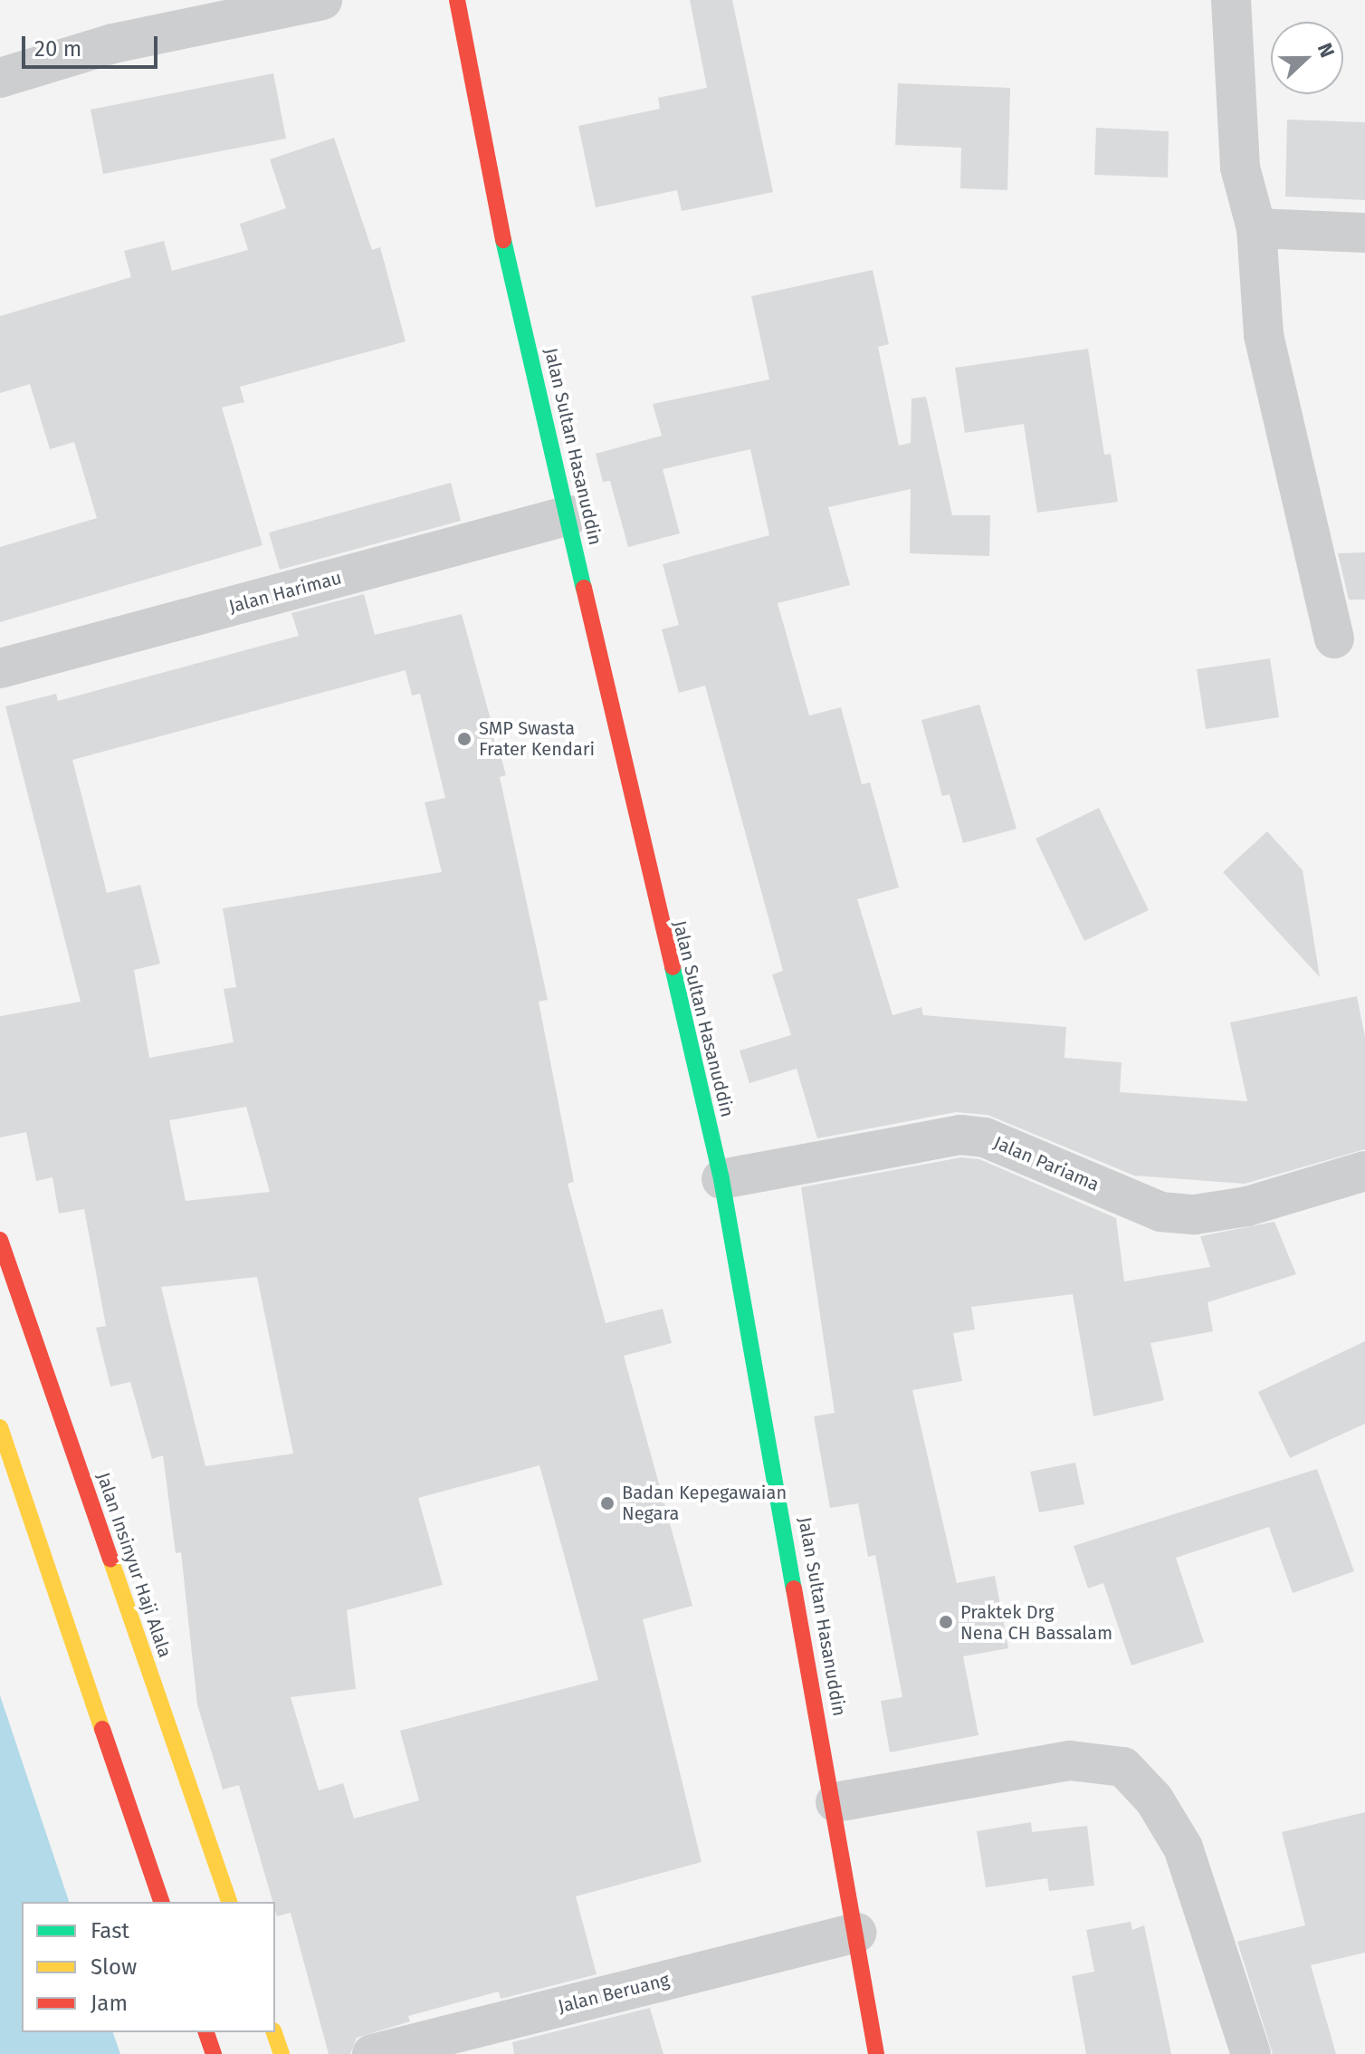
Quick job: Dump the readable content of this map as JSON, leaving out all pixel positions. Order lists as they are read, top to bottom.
{
  "streets": {
    "main road": ["Jalan Sultan Hasanuddin", "Jalan Insinyur Haji Alala"],
    "street": ["Jalan Harimau", "Jalan Pariama", "Jalan Beruang"]
  },
  "crossings": [
    ["Jalan Sultan Hasanuddin", "Jalan Harimau"],
    ["Jalan Sultan Hasanuddin", "Jalan Pariama"],
    ["Jalan Sultan Hasanuddin", "Jalan Beruang"]
  ],
  "places": ["SMP Swasta Frater Kendari", "Badan Kepegawaian Negara", "Praktek Drg Nena CH Bassalam"],
  "legend": ["Fast", "Slow", "Jam"],
  "scale_bar": "20 m",
  "north": "right"
}
